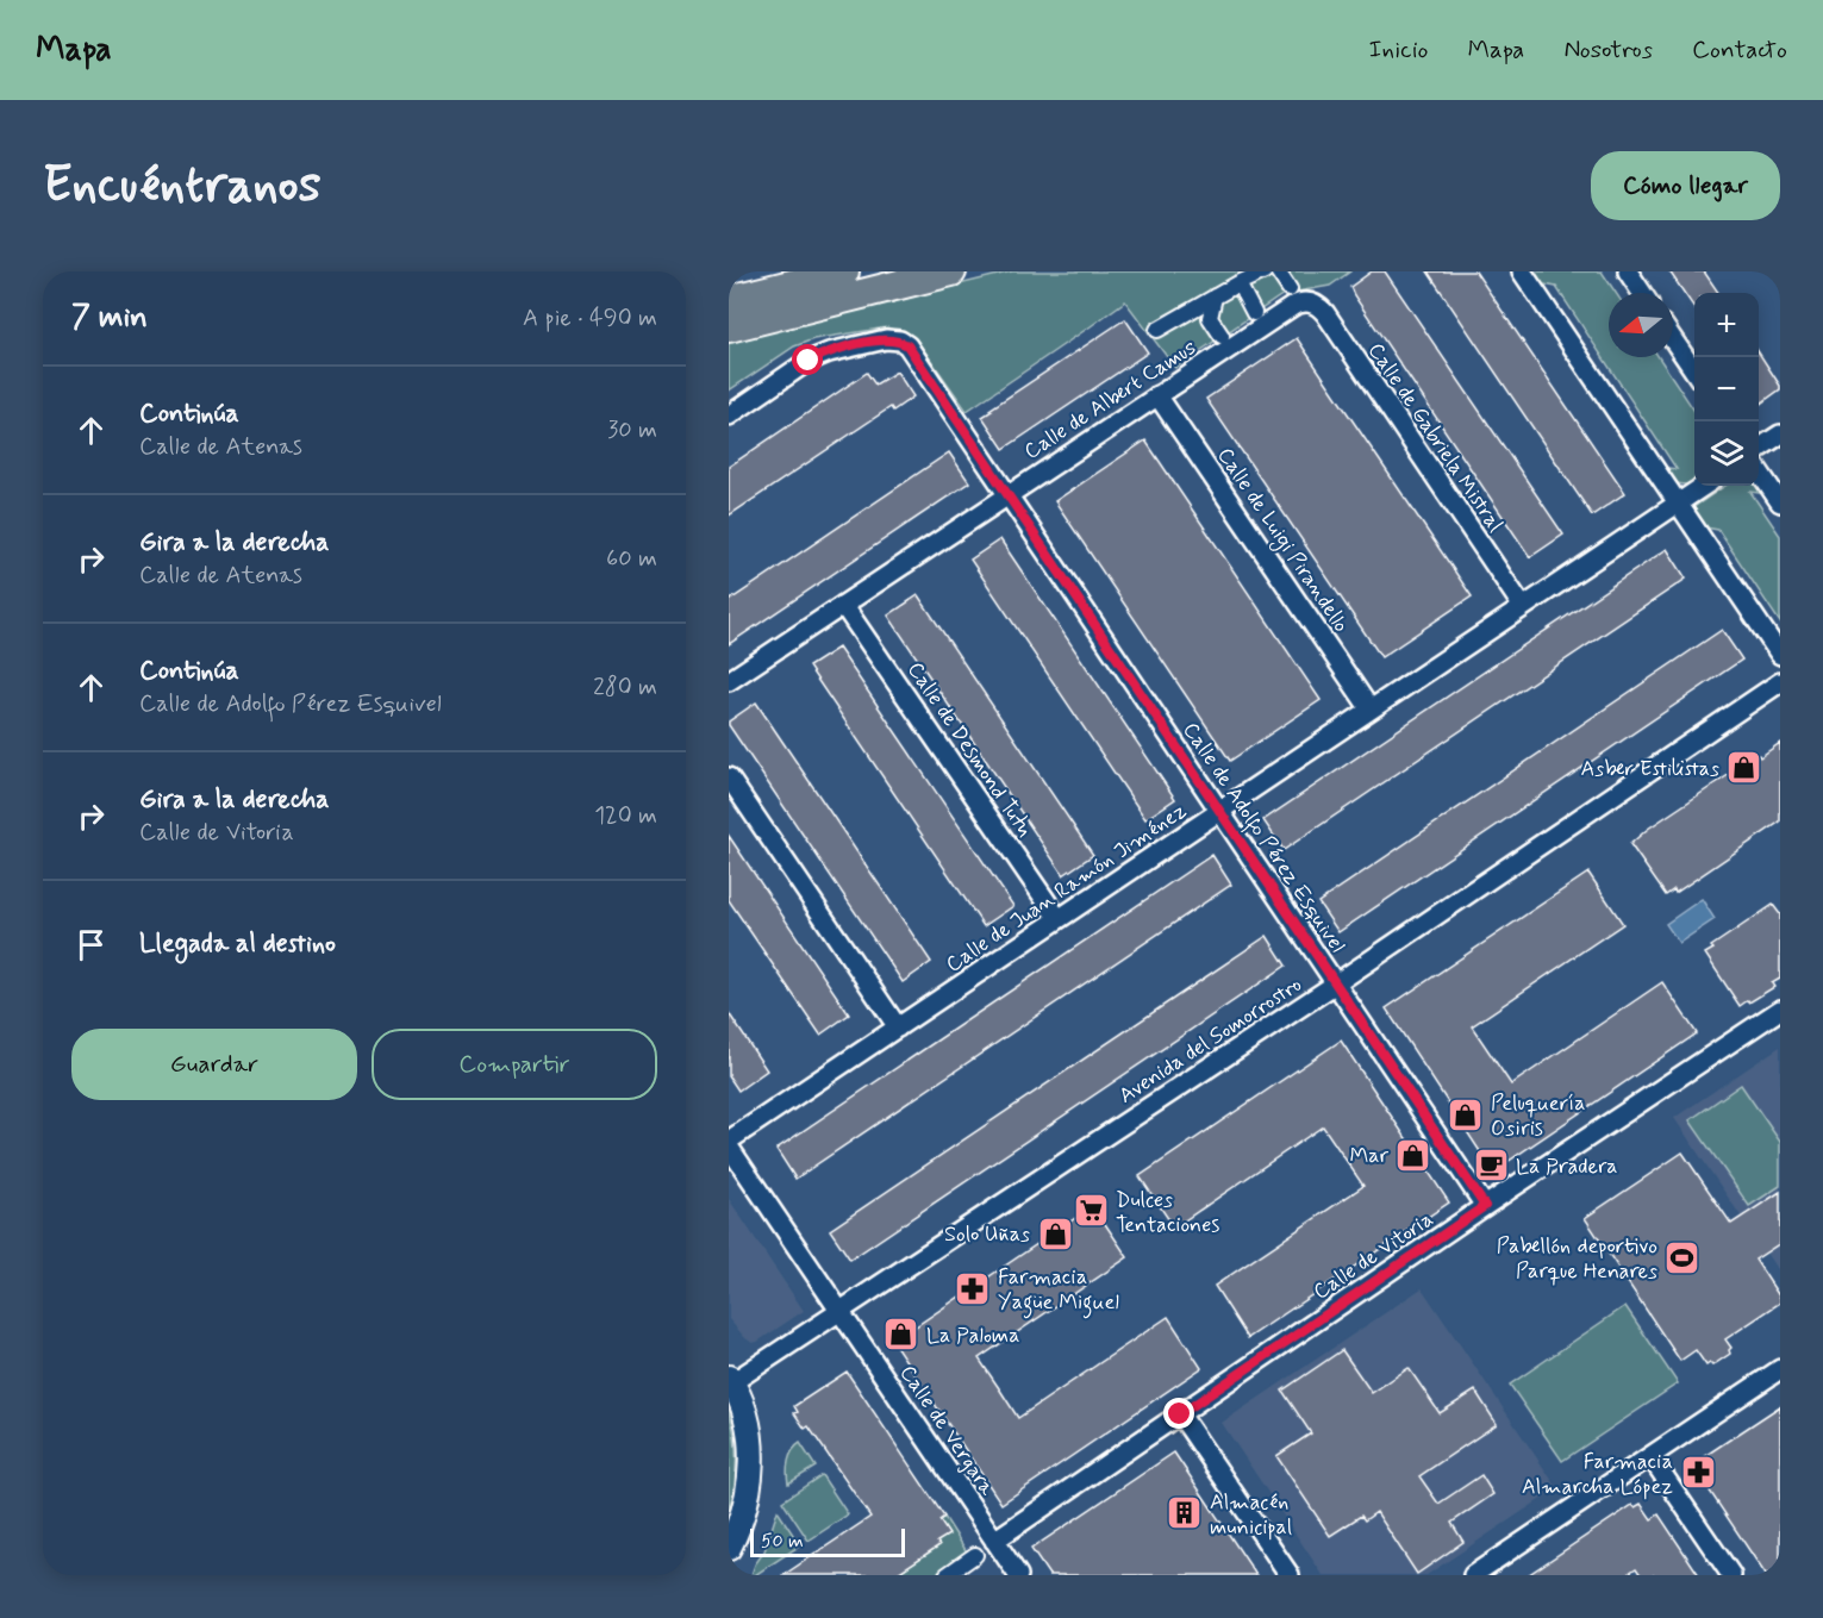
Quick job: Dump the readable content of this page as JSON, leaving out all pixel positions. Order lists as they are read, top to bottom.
{
  "streets": {
    "street": [
      "Calle de Albert Camus",
      "Calle de Gabriela Mistral",
      "Calle de Luigi Pirandello",
      "Calle de Desmond Tutu",
      "Calle de Adolfo Pérez Esquivel",
      "Calle de Juan Ramón Jiménez",
      "Avenida del Somorrostro",
      "Calle de Vitoria",
      "Calle de Vergara"
    ]
  },
  "crossings": [
    ["Calle de Albert Camus", "Calle de Gabriela Mistral"],
    ["Calle de Albert Camus", "Calle de Luigi Pirandello"],
    ["Calle de Albert Camus", "Calle de Desmond Tutu"],
    ["Calle de Albert Camus", "Calle de Adolfo Pérez Esquivel"],
    ["Calle de Gabriela Mistral", "Calle de Juan Ramón Jiménez"],
    ["Calle de Luigi Pirandello", "Calle de Juan Ramón Jiménez"],
    ["Calle de Desmond Tutu", "Calle de Juan Ramón Jiménez"],
    ["Calle de Adolfo Pérez Esquivel", "Calle de Juan Ramón Jiménez"],
    ["Calle de Adolfo Pérez Esquivel", "Avenida del Somorrostro"],
    ["Calle de Adolfo Pérez Esquivel", "Calle de Vitoria"],
    ["Avenida del Somorrostro", "Calle de Vergara"],
    ["Calle de Vitoria", "Calle de Vergara"]
  ],
  "places": {
    "shop": [
      "Asber Estilistas",
      "Peluquería Osiris",
      "Mar",
      "Solo Uñas",
      "La Paloma"
    ],
    "cafe": ["La Pradera"],
    "supermarket": ["Dulces Tentaciones"],
    "sports": ["Pabellón deportivo Parque Henares"],
    "pharmacy": ["Farmacia Yagüe Miguel", "Farmacia Almarcha López"],
    "building": ["Almacén municipal"]
  },
  "scale_bar": "50 m",
  "north": "left",
  "page": {
    "header": "Mapa",
    "nav": [
      "Inicio",
      "Mapa",
      "Nosotros",
      "Contacto"
    ],
    "buttons": [
      "Cómo llegar",
      ["Guardar", "Compartir"]
    ],
    "title": "Encuéntranos",
    "heading": ["7 min", "A pie · 490 m"],
    "map_buttons": ["+", "−"],
    "list": [
      ["Continúa", "Calle de Atenas", "30 m"],
      ["Gira a la derecha", "Calle de Atenas", "60 m"],
      ["Continúa", "Calle de Adolfo Pérez Esquivel", "280 m"],
      ["Gira a la derecha", "Calle de Vitoria", "120 m"],
      "Llegada al destino"
    ],
    "scale": "50 m"
  }
}
